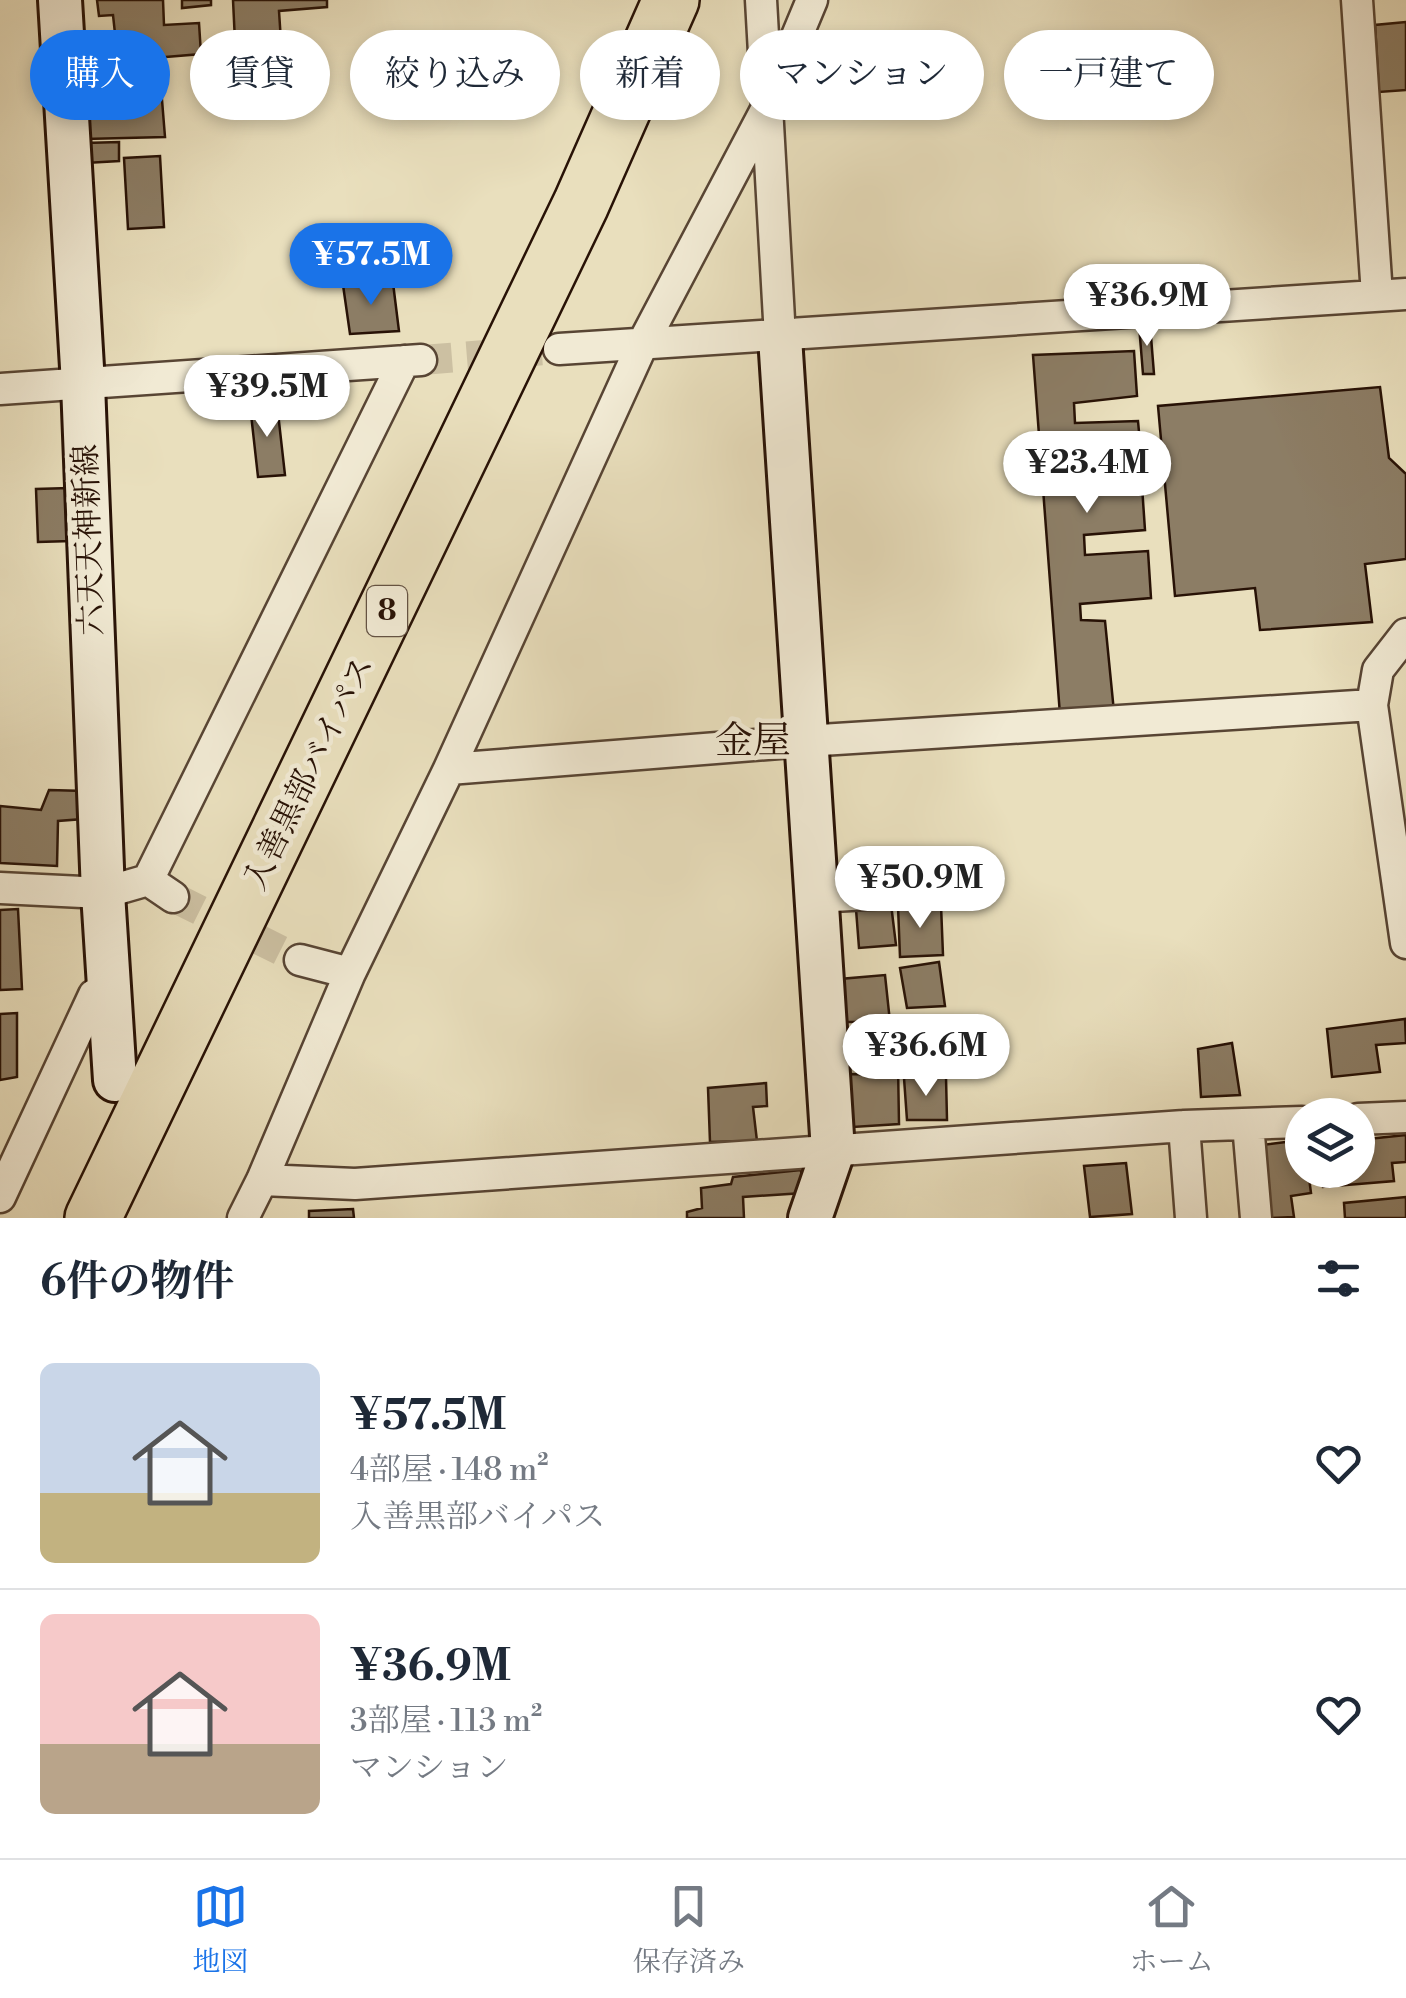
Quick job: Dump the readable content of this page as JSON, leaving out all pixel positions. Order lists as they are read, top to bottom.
{
  "streets": {
    "highway": ["8", "入善黒部バイパス"],
    "main road": ["六天天神新線"]
  },
  "districts": ["金屋"],
  "page": {
    "chip": [
      "購入",
      "賃貸",
      "絞り込み",
      "新着",
      "マンション",
      "一戸建て"
    ],
    "price": [
      "¥57.5M",
      "¥36.9M",
      "¥39.5M",
      "¥23.4M",
      "¥50.9M",
      "¥36.6M"
    ],
    "heading": "6件の物件",
    "list": [
      {
        "name": "¥57.5M",
        "note": "4部屋 · 148 m² · 入善黒部バイパス"
      },
      {
        "name": "¥36.9M",
        "note": "3部屋 · 113 m² · マンション"
      }
    ],
    "tabs": ["地図", "保存済み", "ホーム"]
  }
}
